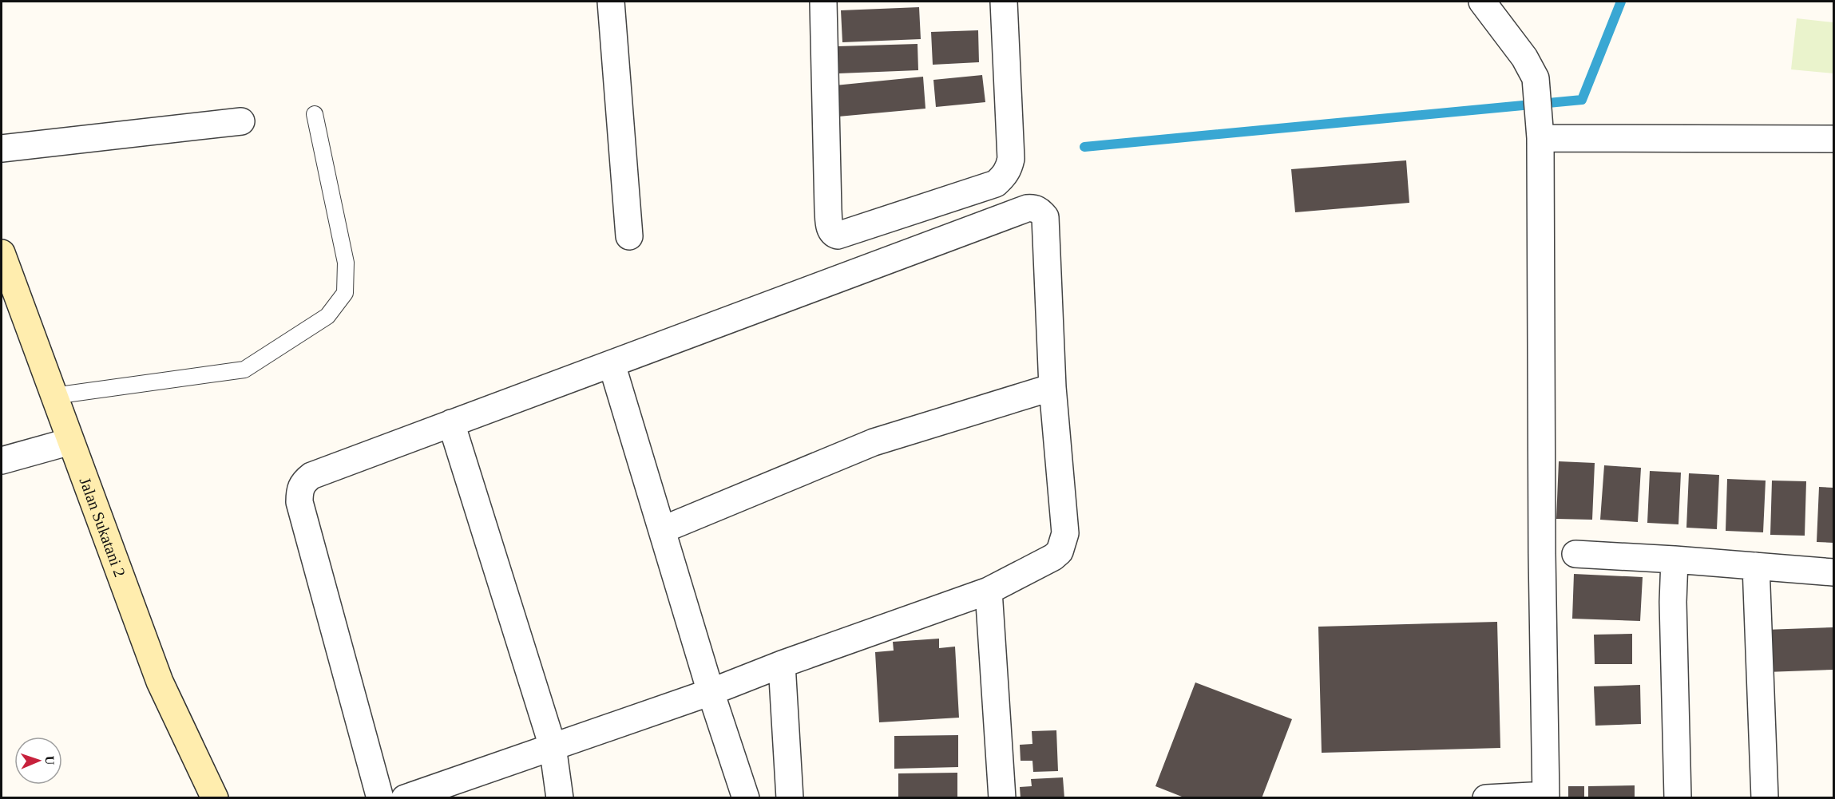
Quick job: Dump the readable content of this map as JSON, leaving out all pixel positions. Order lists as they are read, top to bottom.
{
  "streets": {
    "street": ["Jalan Sukatani 2"]
  },
  "north": "right"
}
